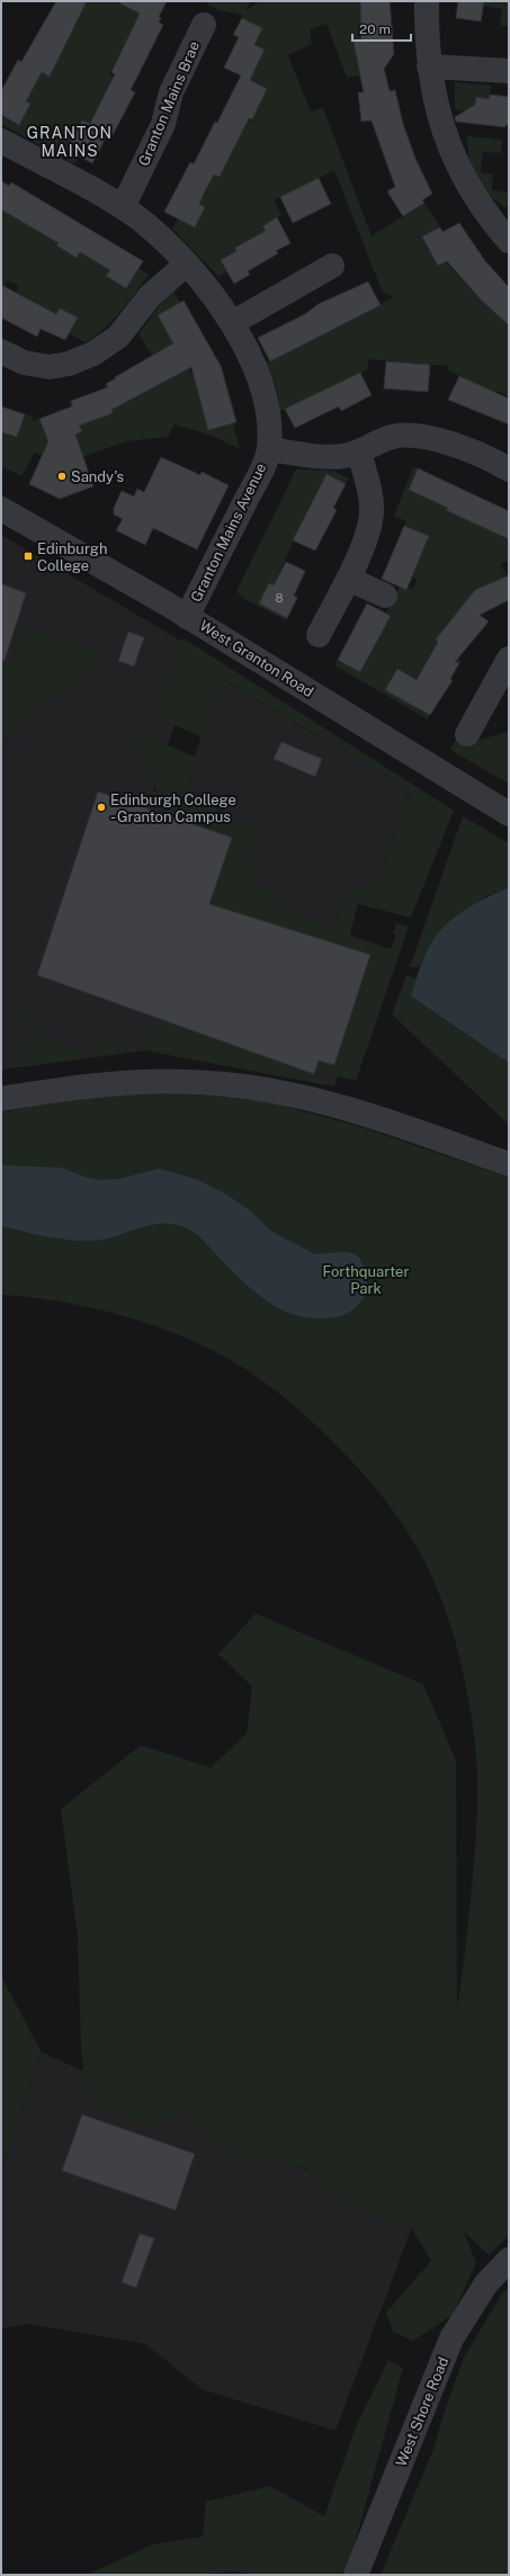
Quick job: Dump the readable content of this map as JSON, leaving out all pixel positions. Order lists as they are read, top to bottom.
{
  "streets": {
    "street": [
      "Granton Mains Brae",
      "Granton Mains Avenue",
      "West Granton Road",
      "West Shore Road"
    ]
  },
  "crossings": [
    ["Granton Mains Brae", "Granton Mains Avenue"],
    ["Granton Mains Avenue", "West Granton Road"]
  ],
  "districts": ["GRANTON MAINS"],
  "parks": ["Forthquarter Park"],
  "places": {
    "other": ["Sandy's", "Edinburgh College - Granton Campus"],
    "transit": ["Edinburgh College"]
  },
  "house_numbers": ["8"],
  "scale_bar": "20 m"
}
